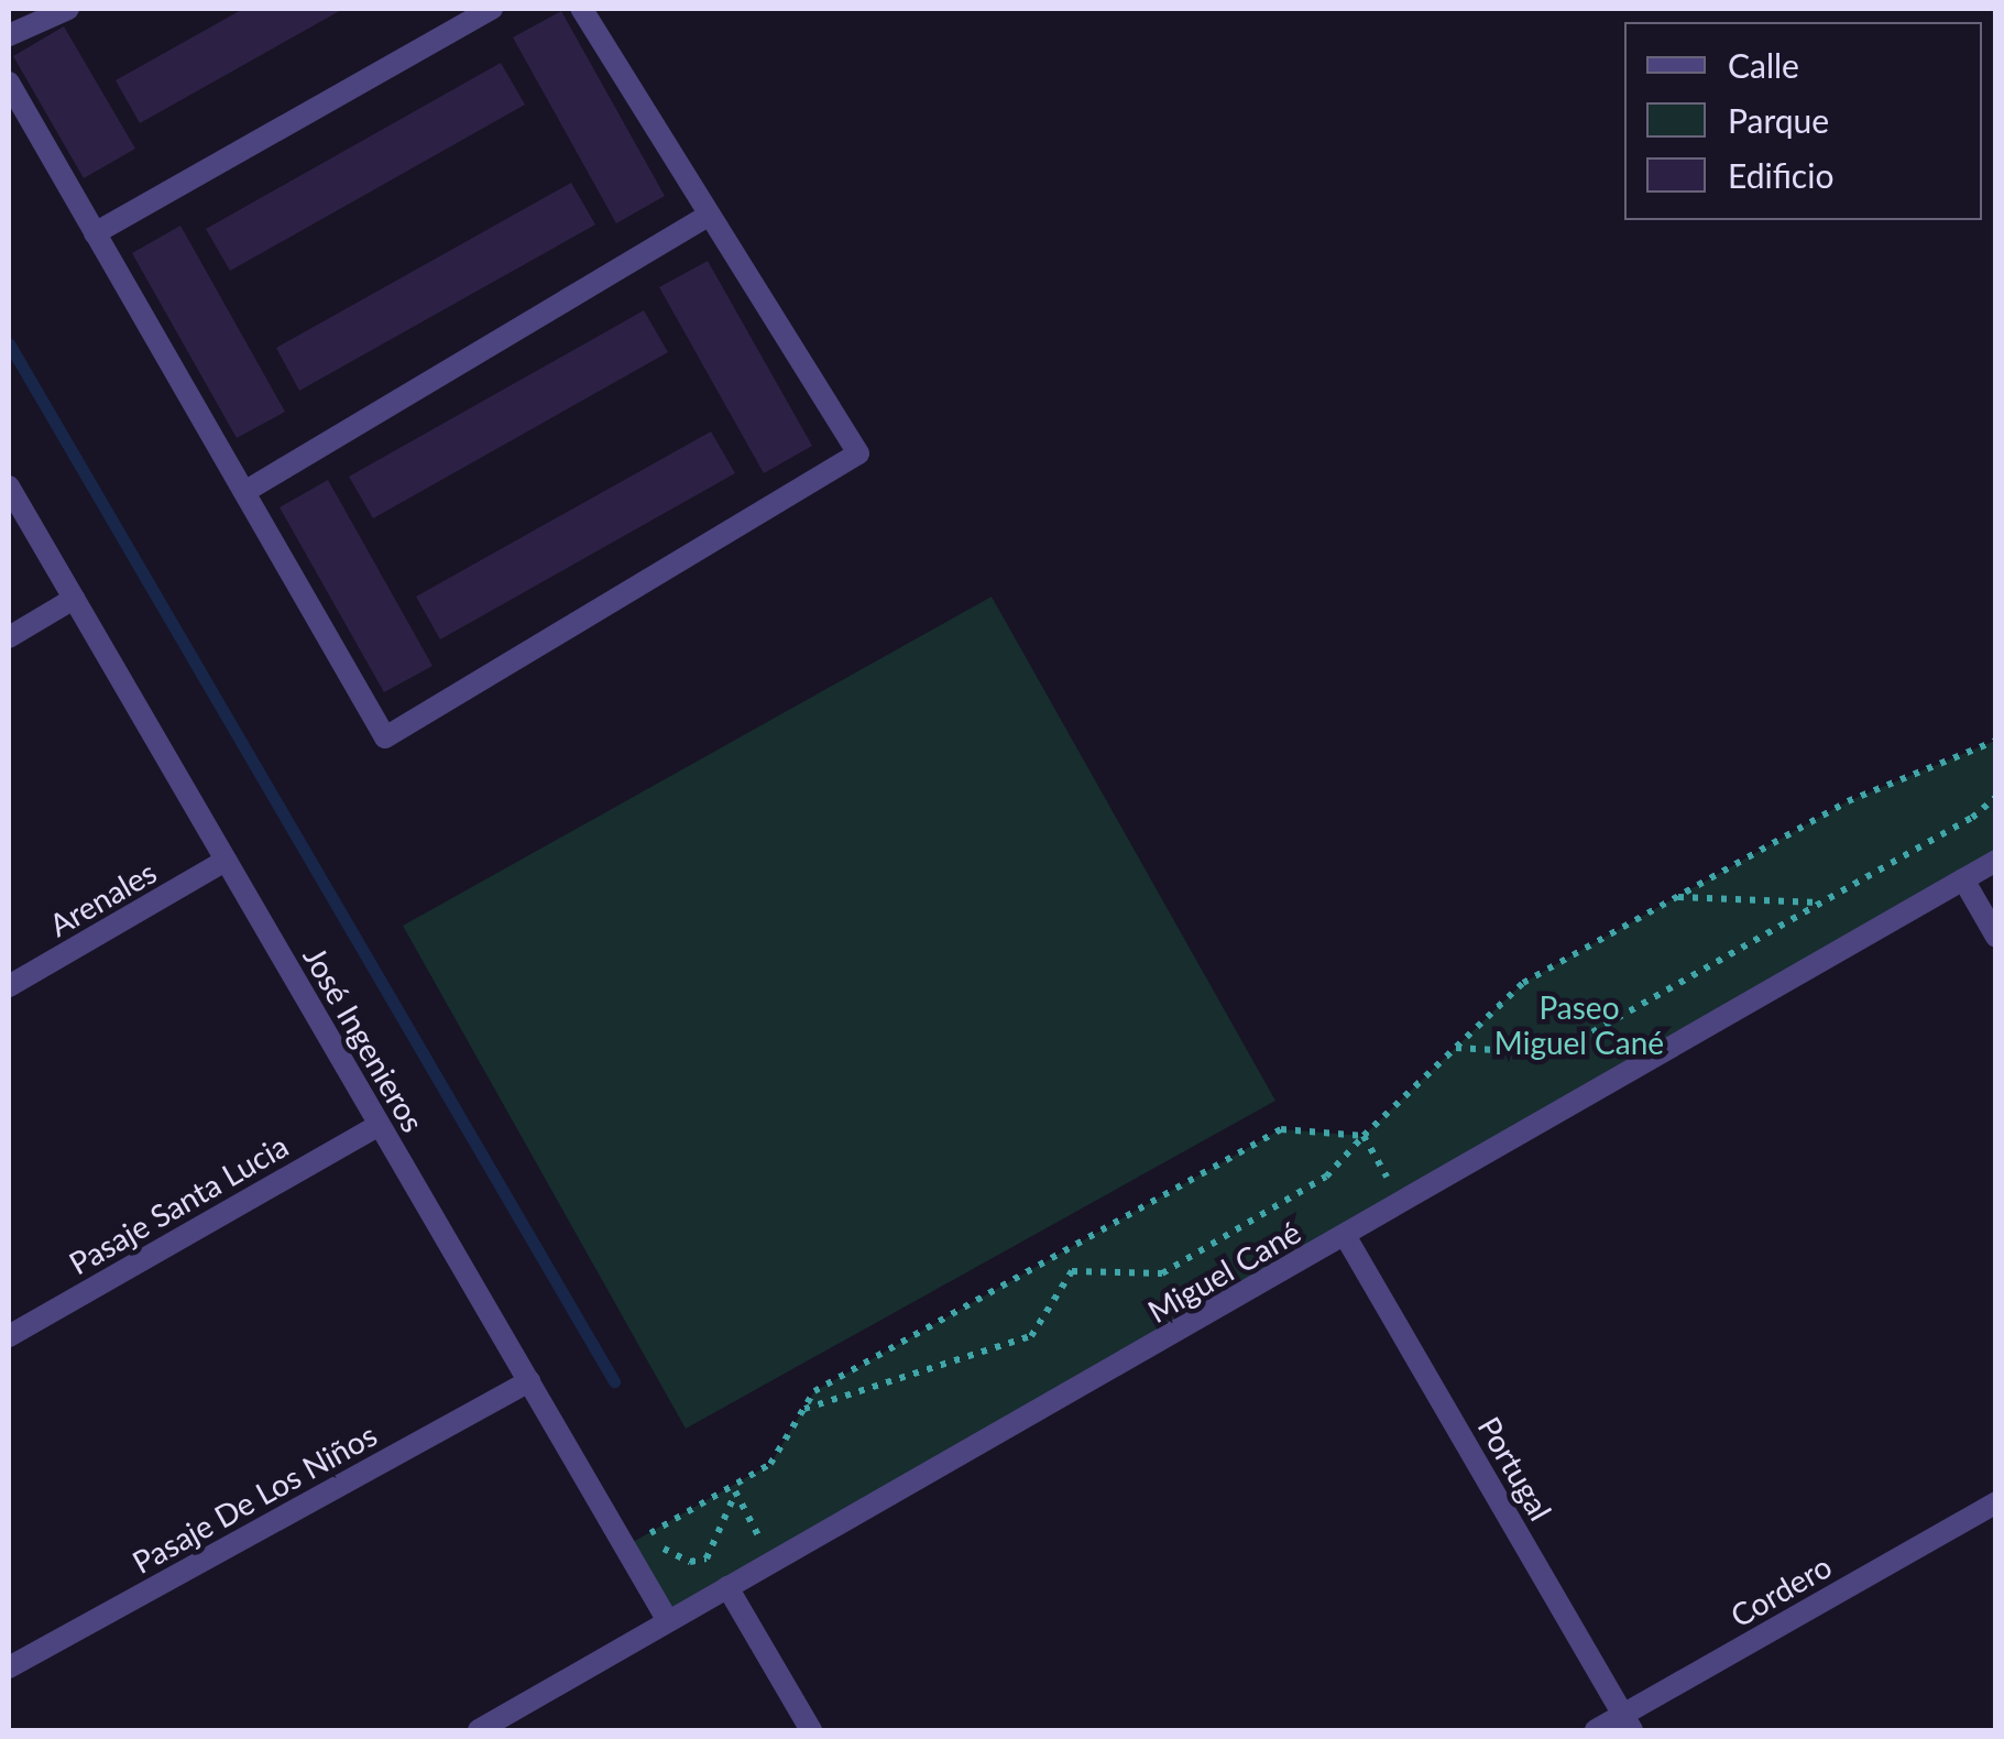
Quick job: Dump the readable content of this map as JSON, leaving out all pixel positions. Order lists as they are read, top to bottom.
{
  "streets": {
    "street": [
      "Arenales",
      "José Ingenieros",
      "Pasaje Santa Lucia",
      "Miguel Cané",
      "Portugal",
      "Pasaje De Los Niños",
      "Cordero"
    ]
  },
  "crossings": [
    ["Arenales", "José Ingenieros"],
    ["José Ingenieros", "Pasaje Santa Lucia"],
    ["José Ingenieros", "Miguel Cané"],
    ["José Ingenieros", "Pasaje De Los Niños"],
    ["Miguel Cané", "Portugal"],
    ["Portugal", "Cordero"]
  ],
  "parks": ["Paseo Miguel Cané"],
  "legend": ["Calle", "Parque", "Edificio"]
}
